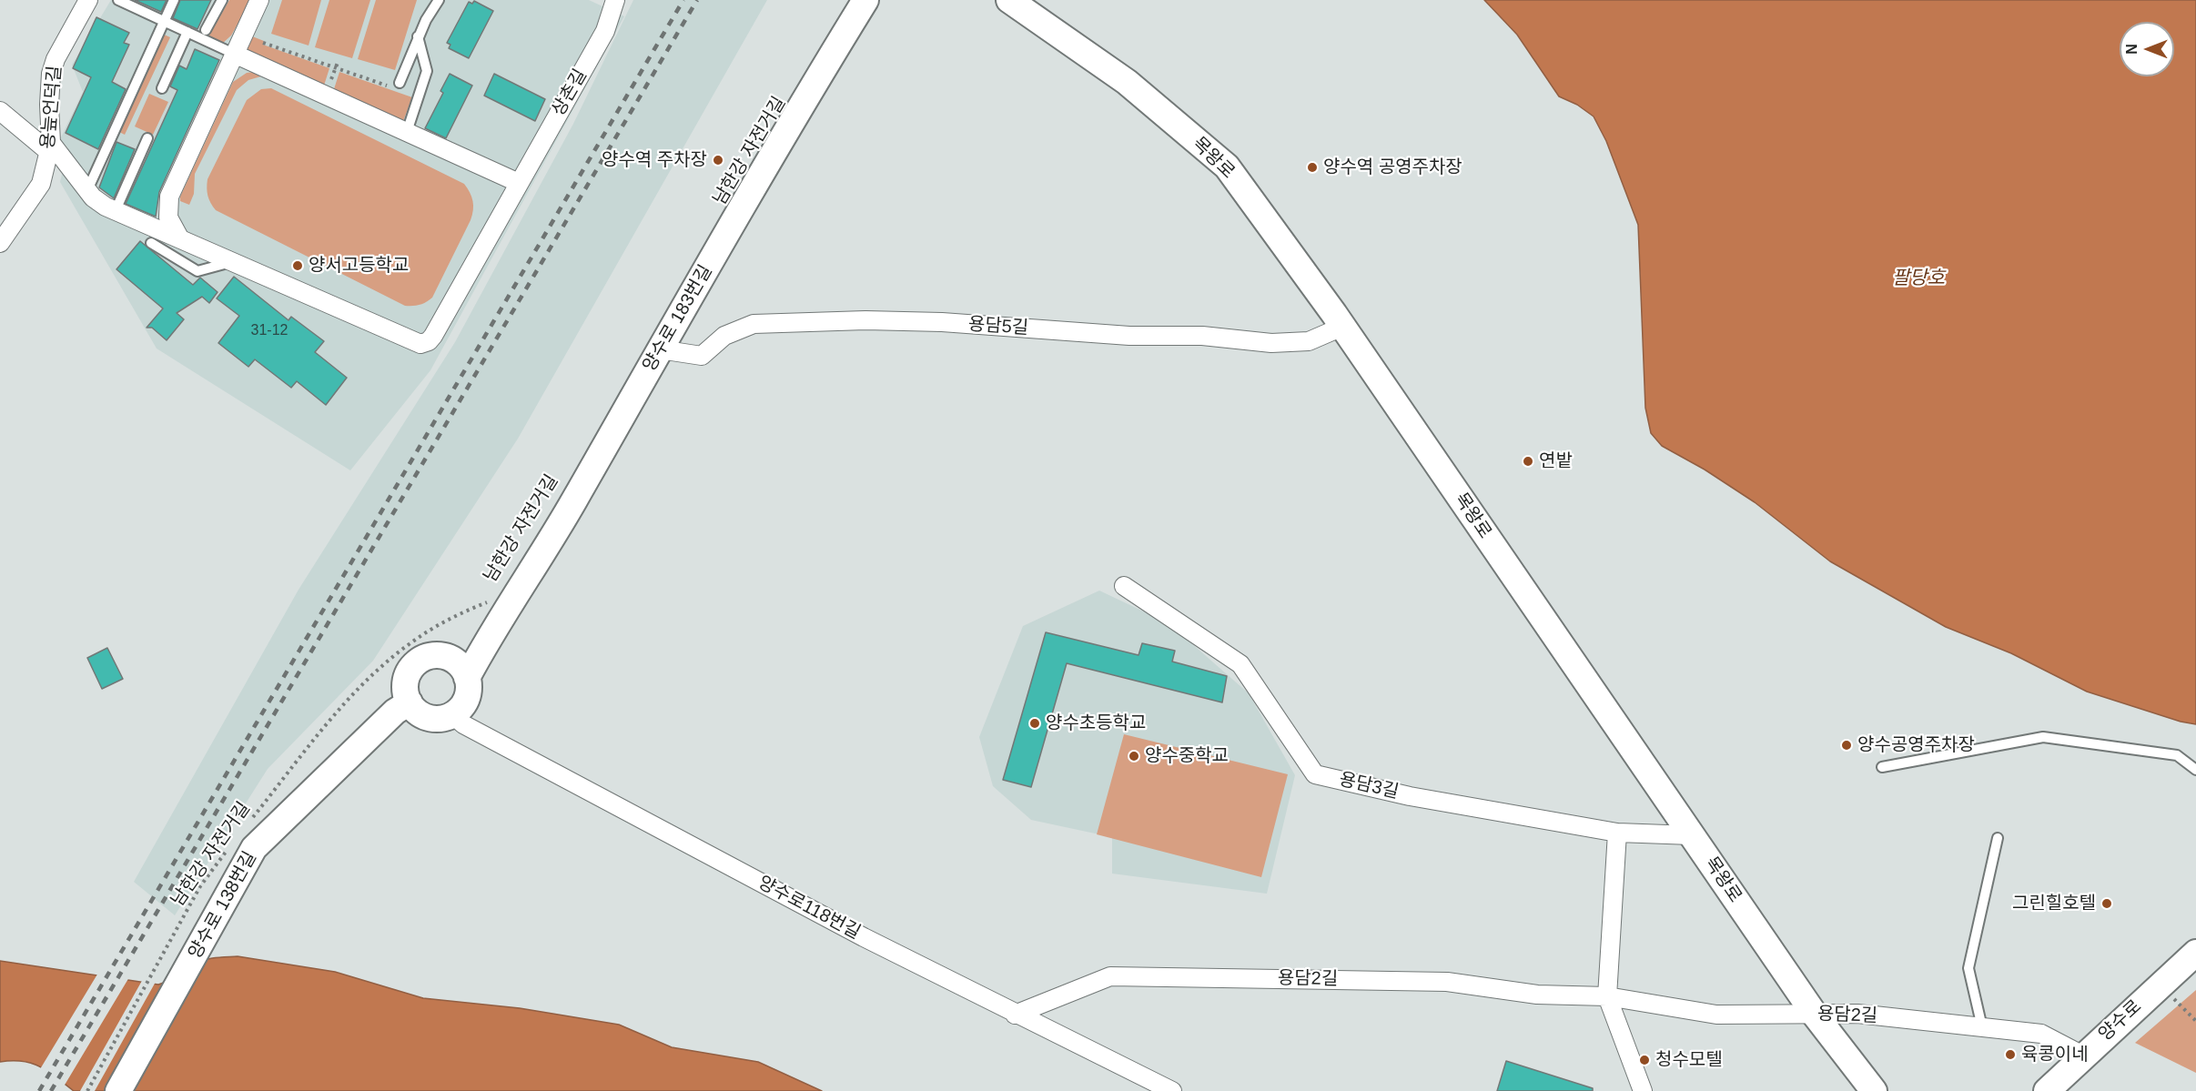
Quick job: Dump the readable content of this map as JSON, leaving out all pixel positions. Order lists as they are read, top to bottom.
{
  "streets": {
    "street": [
      "상촌길",
      "용늪언덕길",
      "목왕로",
      "양수로 183번길",
      "용담5길",
      "용담3길",
      "양수로 138번길",
      "양수로118번길",
      "용담2길",
      "양수로"
    ],
    "path": ["남한강 자전거길"]
  },
  "crossings": [
    ["상촌길", "용늪언덕길"],
    ["목왕로", "용담5길"],
    ["목왕로", "용담3길"],
    ["목왕로", "용담2길"],
    ["양수로 183번길", "용담5길"],
    ["양수로 183번길", "양수로 138번길"],
    ["양수로 183번길", "양수로118번길"],
    ["양수로 138번길", "양수로118번길"],
    ["양수로118번길", "용담2길"],
    ["용담2길", "양수로"]
  ],
  "water": ["팔당호"],
  "places": [
    "양수역 주차장",
    "양수역 공영주차장",
    "양서고등학교",
    "연밭",
    "양수초등학교",
    "양수공영주차장",
    "양수중학교",
    "그린힐호텔",
    "육콩이네",
    "청수모텔"
  ],
  "house_numbers": ["31-12"],
  "north": "left"
}
